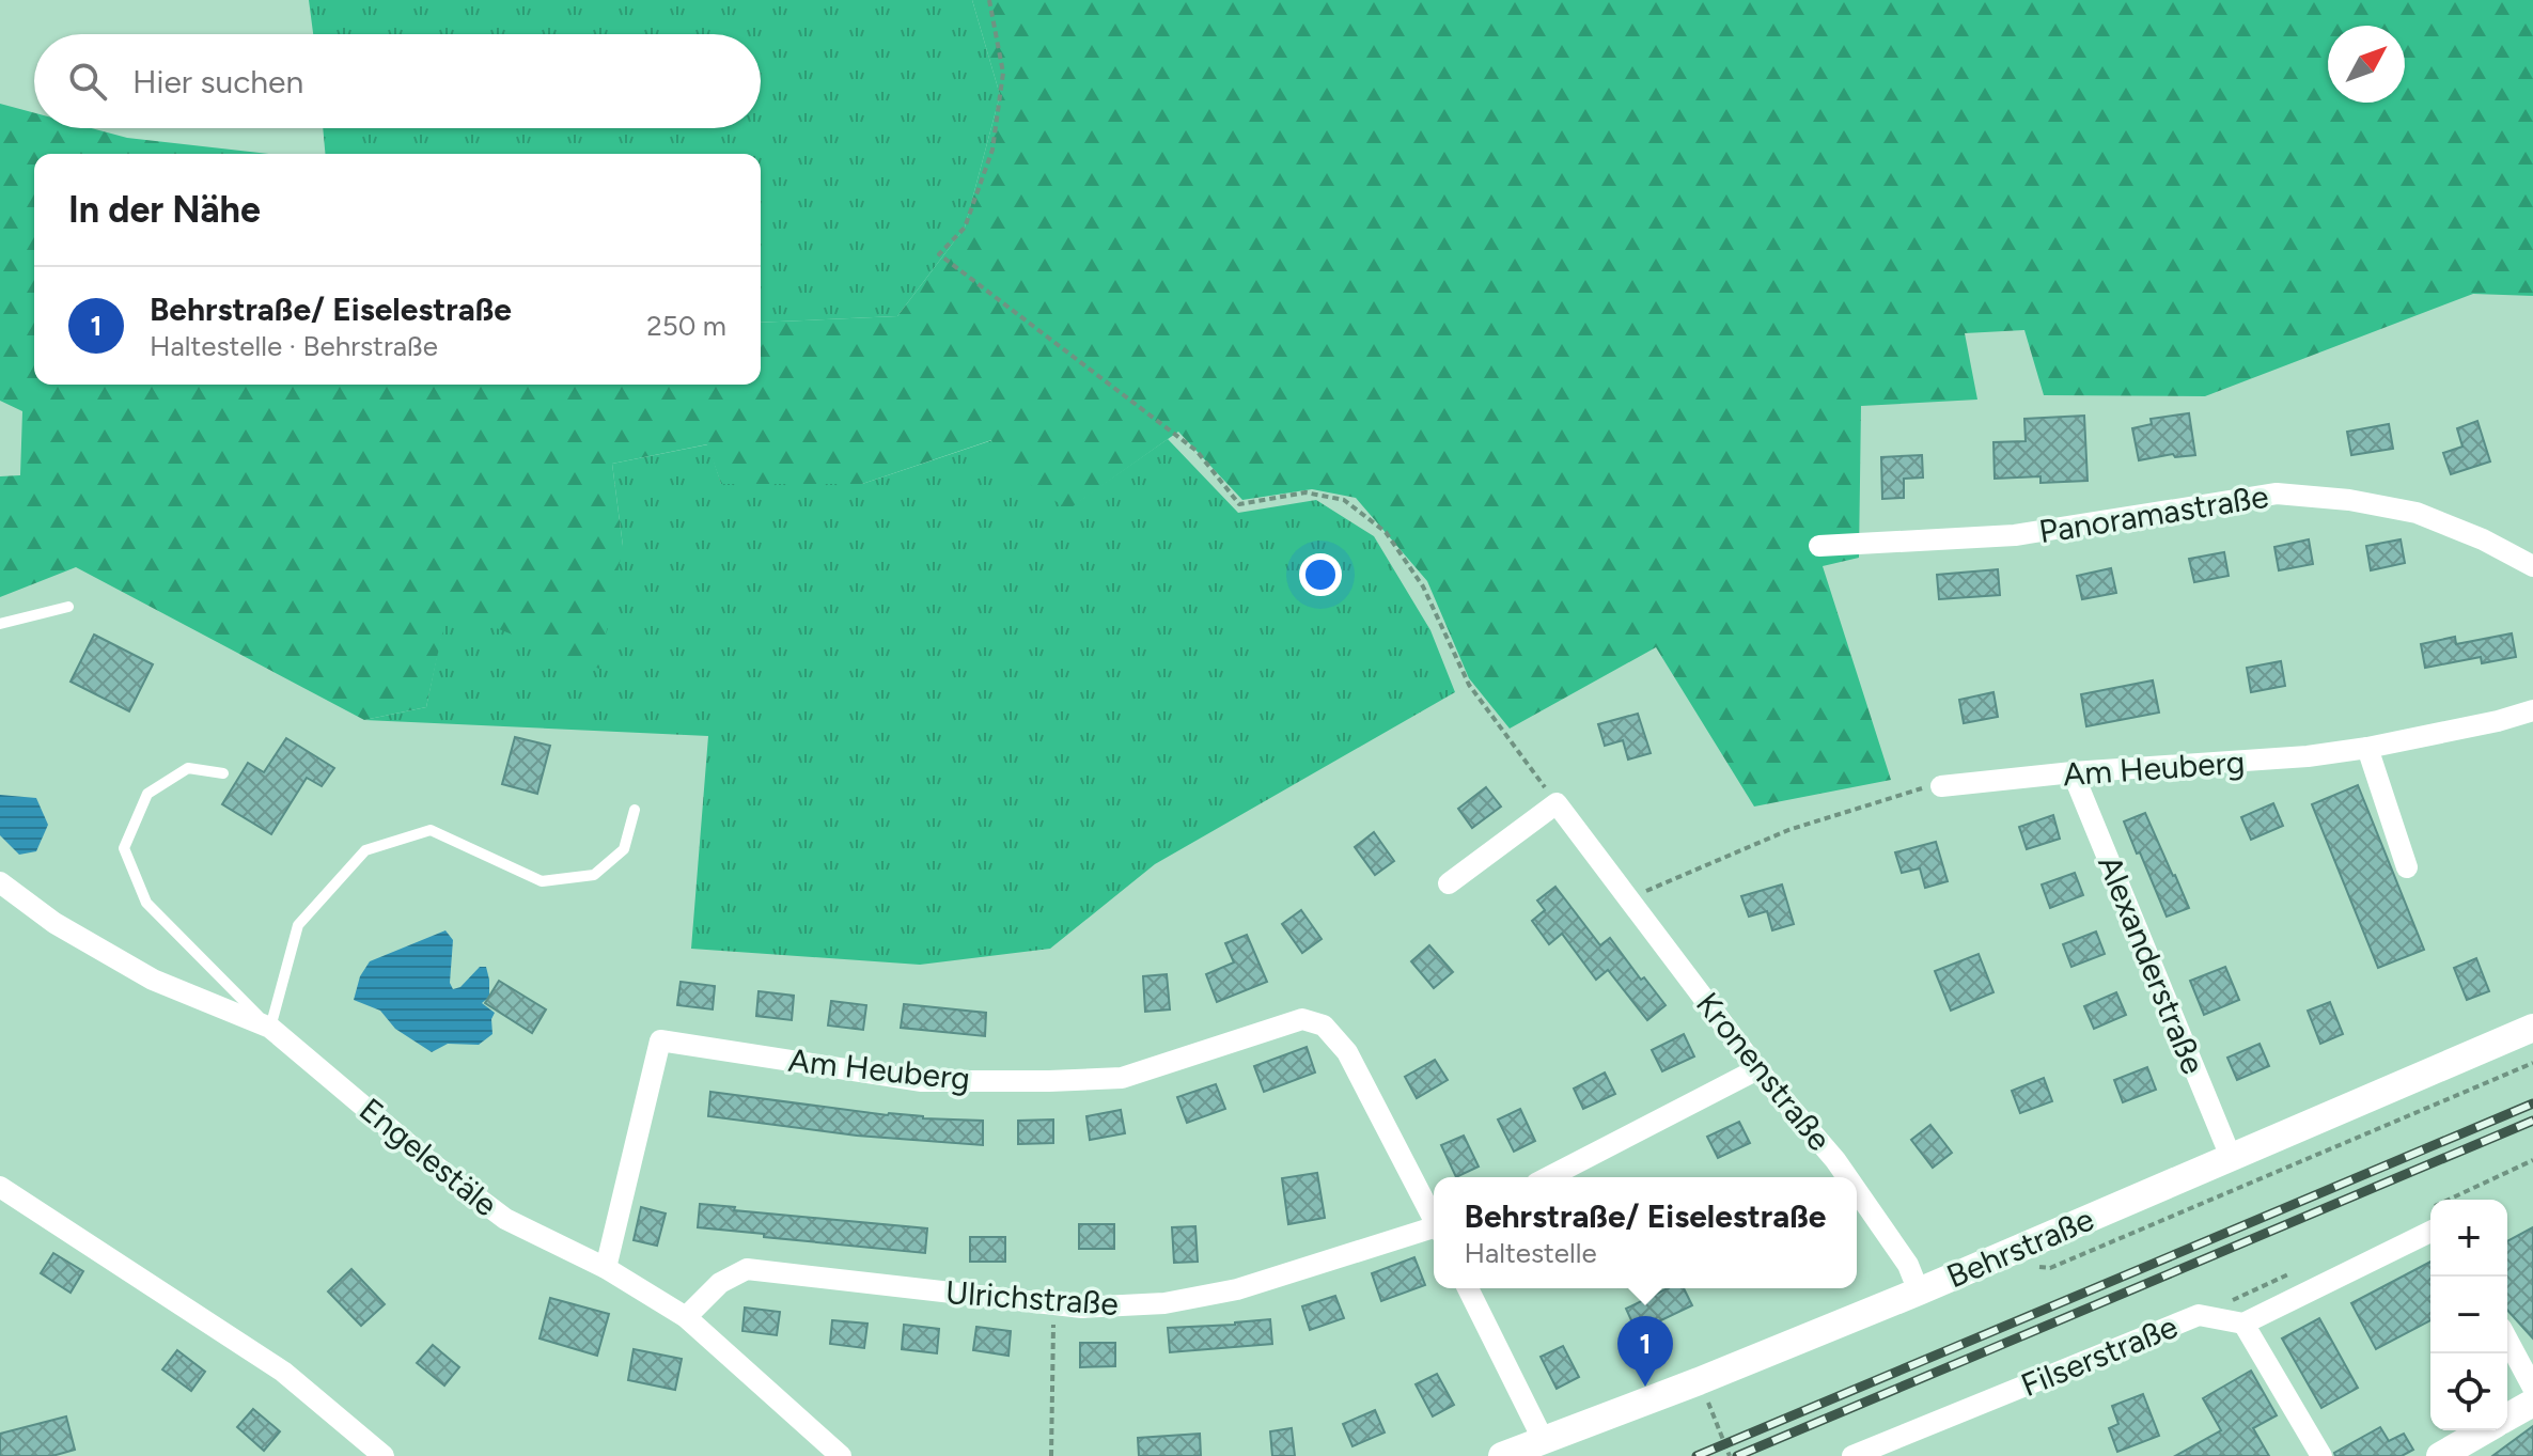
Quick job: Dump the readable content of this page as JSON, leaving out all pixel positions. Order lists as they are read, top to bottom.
{
  "streets": {
    "street": [
      "Panoramastraße",
      "Am Heuberg",
      "Alexanderstraße",
      "Kronenstraße",
      "Engelestäle",
      "Behrstraße",
      "Ulrichstraße",
      "Filserstraße"
    ]
  },
  "crossings": [
    ["Am Heuberg", "Alexanderstraße"],
    ["Am Heuberg", "Engelestäle"],
    ["Alexanderstraße", "Behrstraße"],
    ["Kronenstraße", "Behrstraße"],
    ["Engelestäle", "Ulrichstraße"]
  ],
  "north": "top right",
  "page": {
    "search": "Hier suchen",
    "heading": "In der Nähe",
    "list": [
      {
        "mark": "1",
        "name": "Behrstraße/ Eiselestraße",
        "note": "Haltestelle · Behrstraße",
        "value": "250 m"
      }
    ],
    "popup": ["Behrstraße/ Eiselestraße", "Haltestelle"],
    "map_buttons": ["+", "−"],
    "pins": "1"
  }
}
